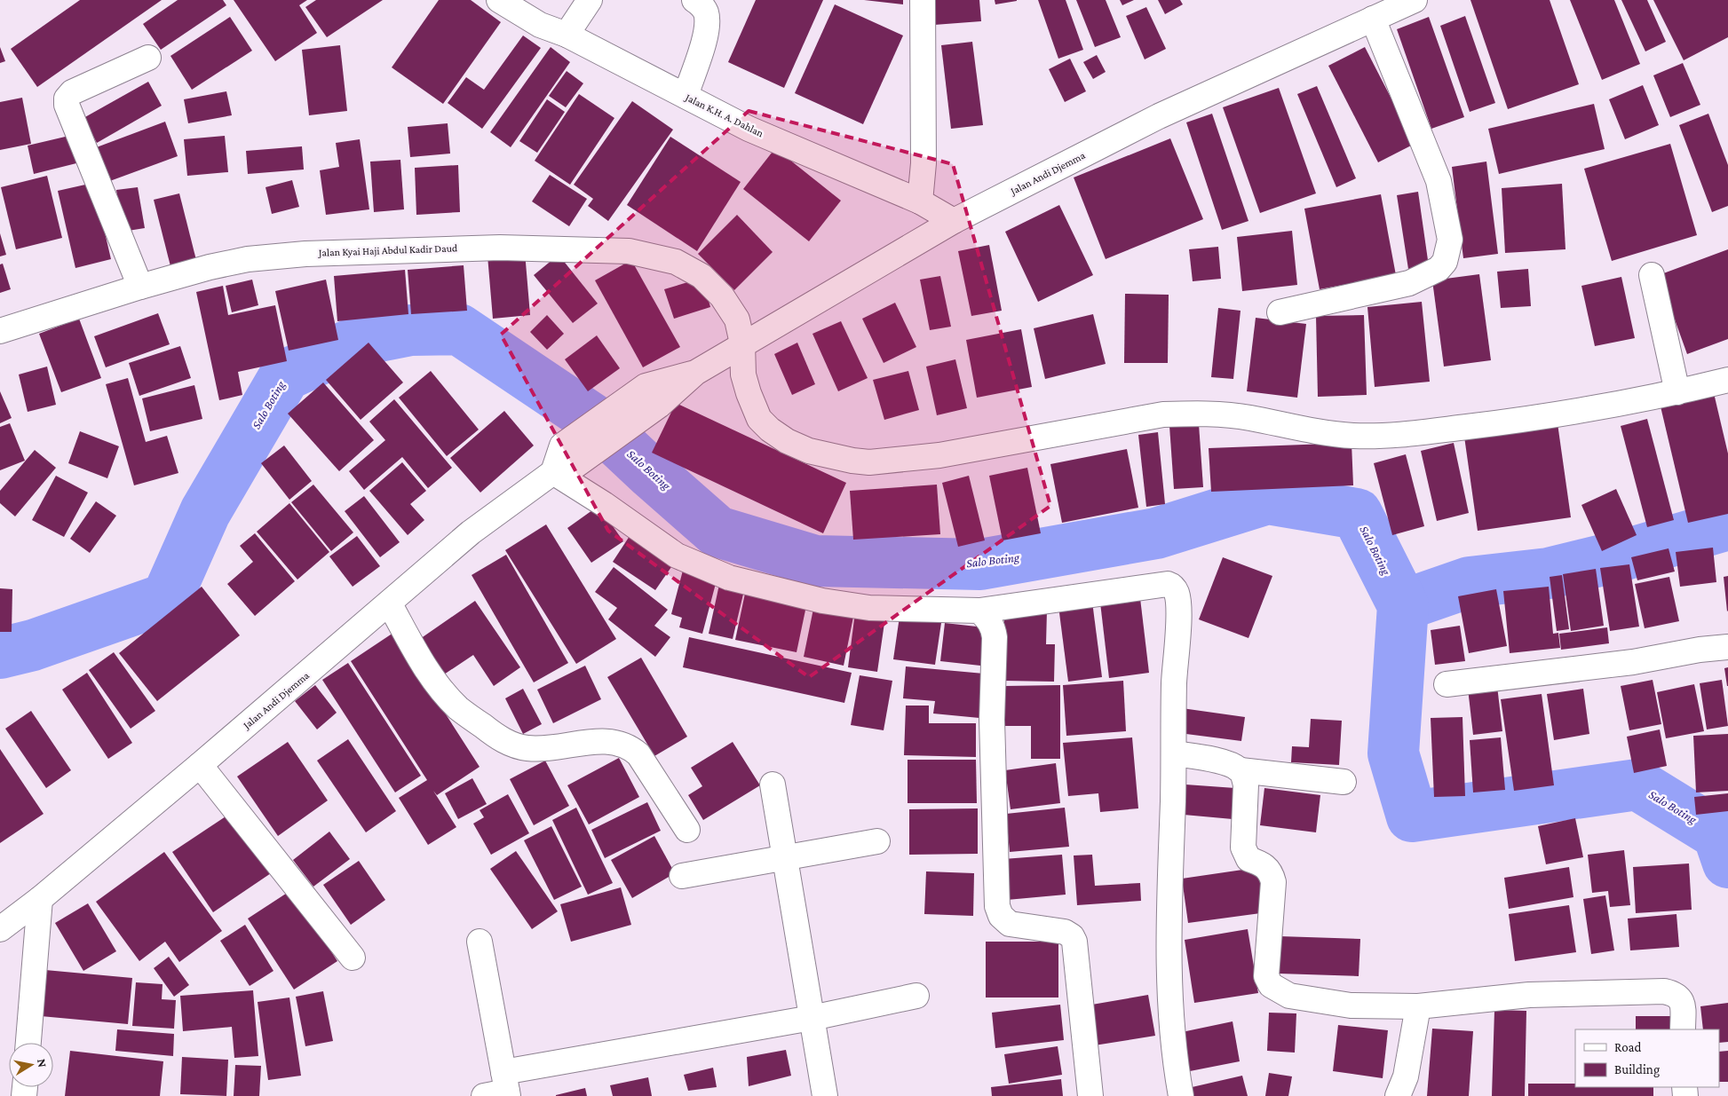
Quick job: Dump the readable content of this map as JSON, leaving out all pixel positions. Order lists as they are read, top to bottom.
{
  "streets": {
    "main road": ["Jalan K.H. A. Dahlan", "Jalan Andi Djemma", "Jalan Kyai Haji Abdul Kadir Daud"]
  },
  "crossings": [
    ["Jalan K.H. A. Dahlan", "Jalan Andi Djemma"],
    ["Jalan Andi Djemma", "Jalan Kyai Haji Abdul Kadir Daud"]
  ],
  "water": ["Salo Boting"],
  "legend": ["Road", "Building"],
  "north": "right"
}
